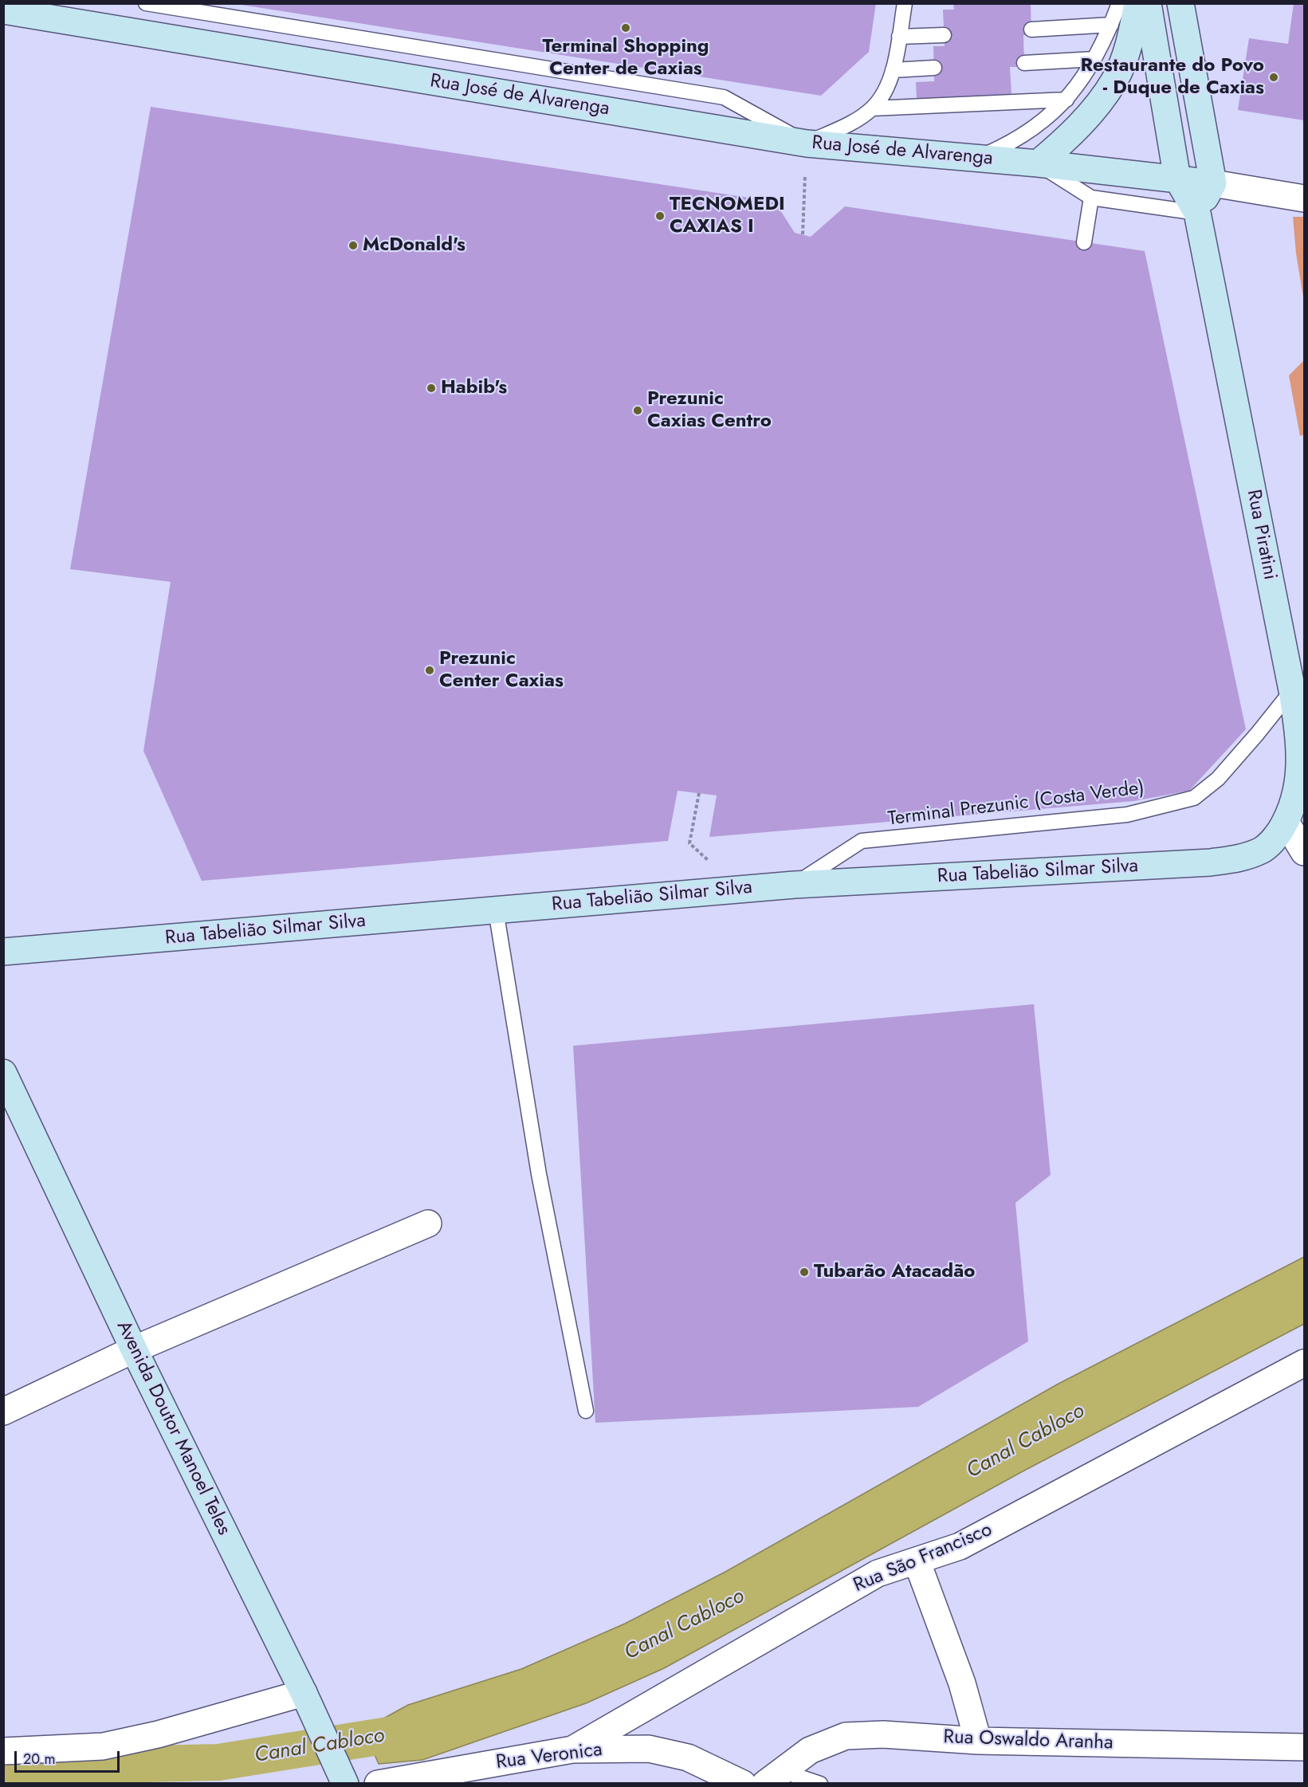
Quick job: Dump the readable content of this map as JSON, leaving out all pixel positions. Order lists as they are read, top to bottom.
{
  "streets": {
    "main road": [
      "Rua José de Alvarenga",
      "Rua Piratini",
      "Rua Tabelião Silmar Silva",
      "Avenida Doutor Manoel Teles"
    ],
    "street": ["Rua São Francisco", "Rua Oswaldo Aranha", "Rua Veronica"],
    "lane": ["Terminal Prezunic (Costa Verde)"]
  },
  "crossings": [
    ["Rua José de Alvarenga", "Rua Piratini"],
    ["Rua Piratini", "Terminal Prezunic (Costa Verde)"],
    ["Rua Piratini", "Rua Tabelião Silmar Silva"],
    ["Terminal Prezunic (Costa Verde)", "Rua Tabelião Silmar Silva"],
    ["Rua São Francisco", "Rua Veronica"]
  ],
  "water": ["Canal Cabloco"],
  "places": [
    "Terminal Shopping Center de Caxias",
    "Restaurante do Povo - Duque de Caxias",
    "TECNOMEDI CAXIAS I",
    "McDonald's",
    "Habib's",
    "Prezunic Caxias Centro",
    "Prezunic Center Caxias",
    "Tubarão Atacadão"
  ],
  "scale_bar": "20 m"
}
